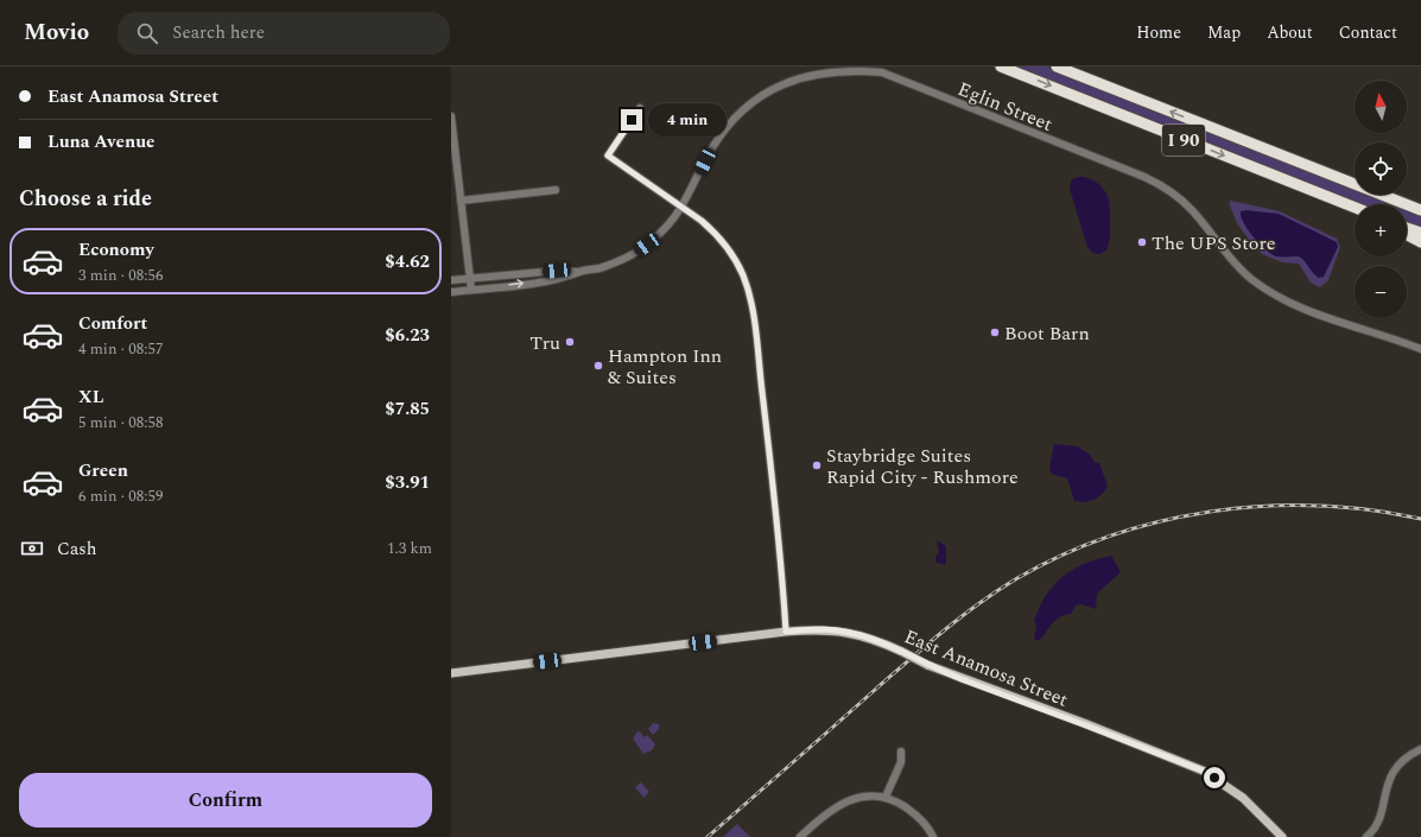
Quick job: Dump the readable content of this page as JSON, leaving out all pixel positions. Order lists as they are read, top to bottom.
{
  "streets": {
    "highway": ["I 90"],
    "main road": ["East Anamosa Street"],
    "street": ["Eglin Street"]
  },
  "places": [
    "The UPS Store",
    "Boot Barn",
    "Tru",
    "Hampton Inn & Suites",
    "Staybridge Suites Rapid City - Rushmore"
  ],
  "north": "top",
  "page": {
    "header": "Movio",
    "search": "Search here",
    "nav": [
      "Home",
      "Map",
      "About",
      "Contact"
    ],
    "banner": ["East Anamosa Street", "Luna Avenue"],
    "map_buttons": ["+", "−"],
    "bubble": "4 min",
    "heading": "Choose a ride",
    "list": [
      {
        "name": "Economy",
        "note": "3 min · 08:56",
        "value": "$4.62"
      },
      {
        "name": "Comfort",
        "note": "4 min · 08:57",
        "value": "$6.23"
      },
      {
        "name": "XL",
        "note": "5 min · 08:58",
        "value": "$7.85"
      },
      {
        "name": "Green",
        "note": "6 min · 08:59",
        "value": "$3.91"
      }
    ],
    "pay": ["Cash", "1.3 km"],
    "buttons": "Confirm"
  }
}
